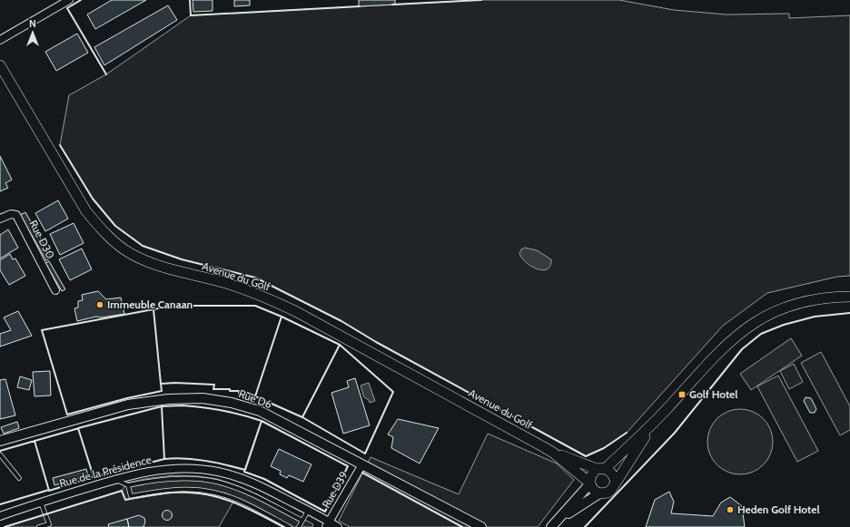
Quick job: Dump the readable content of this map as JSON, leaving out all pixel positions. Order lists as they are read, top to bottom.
{
  "streets": {
    "main road": ["Avenue du Golf"],
    "street": [
      "Rue D30",
      "Rue D6",
      "Rue de la Présidence",
      "Rue D39"
    ]
  },
  "crossings": [
    ["Rue D6", "Rue D39"],
    ["Rue de la Présidence", "Rue D39"]
  ],
  "places": {
    "other": ["Immeuble Canaan", "Heden Golf Hotel"],
    "transit": ["Golf Hotel"]
  },
  "north": "top"
}
